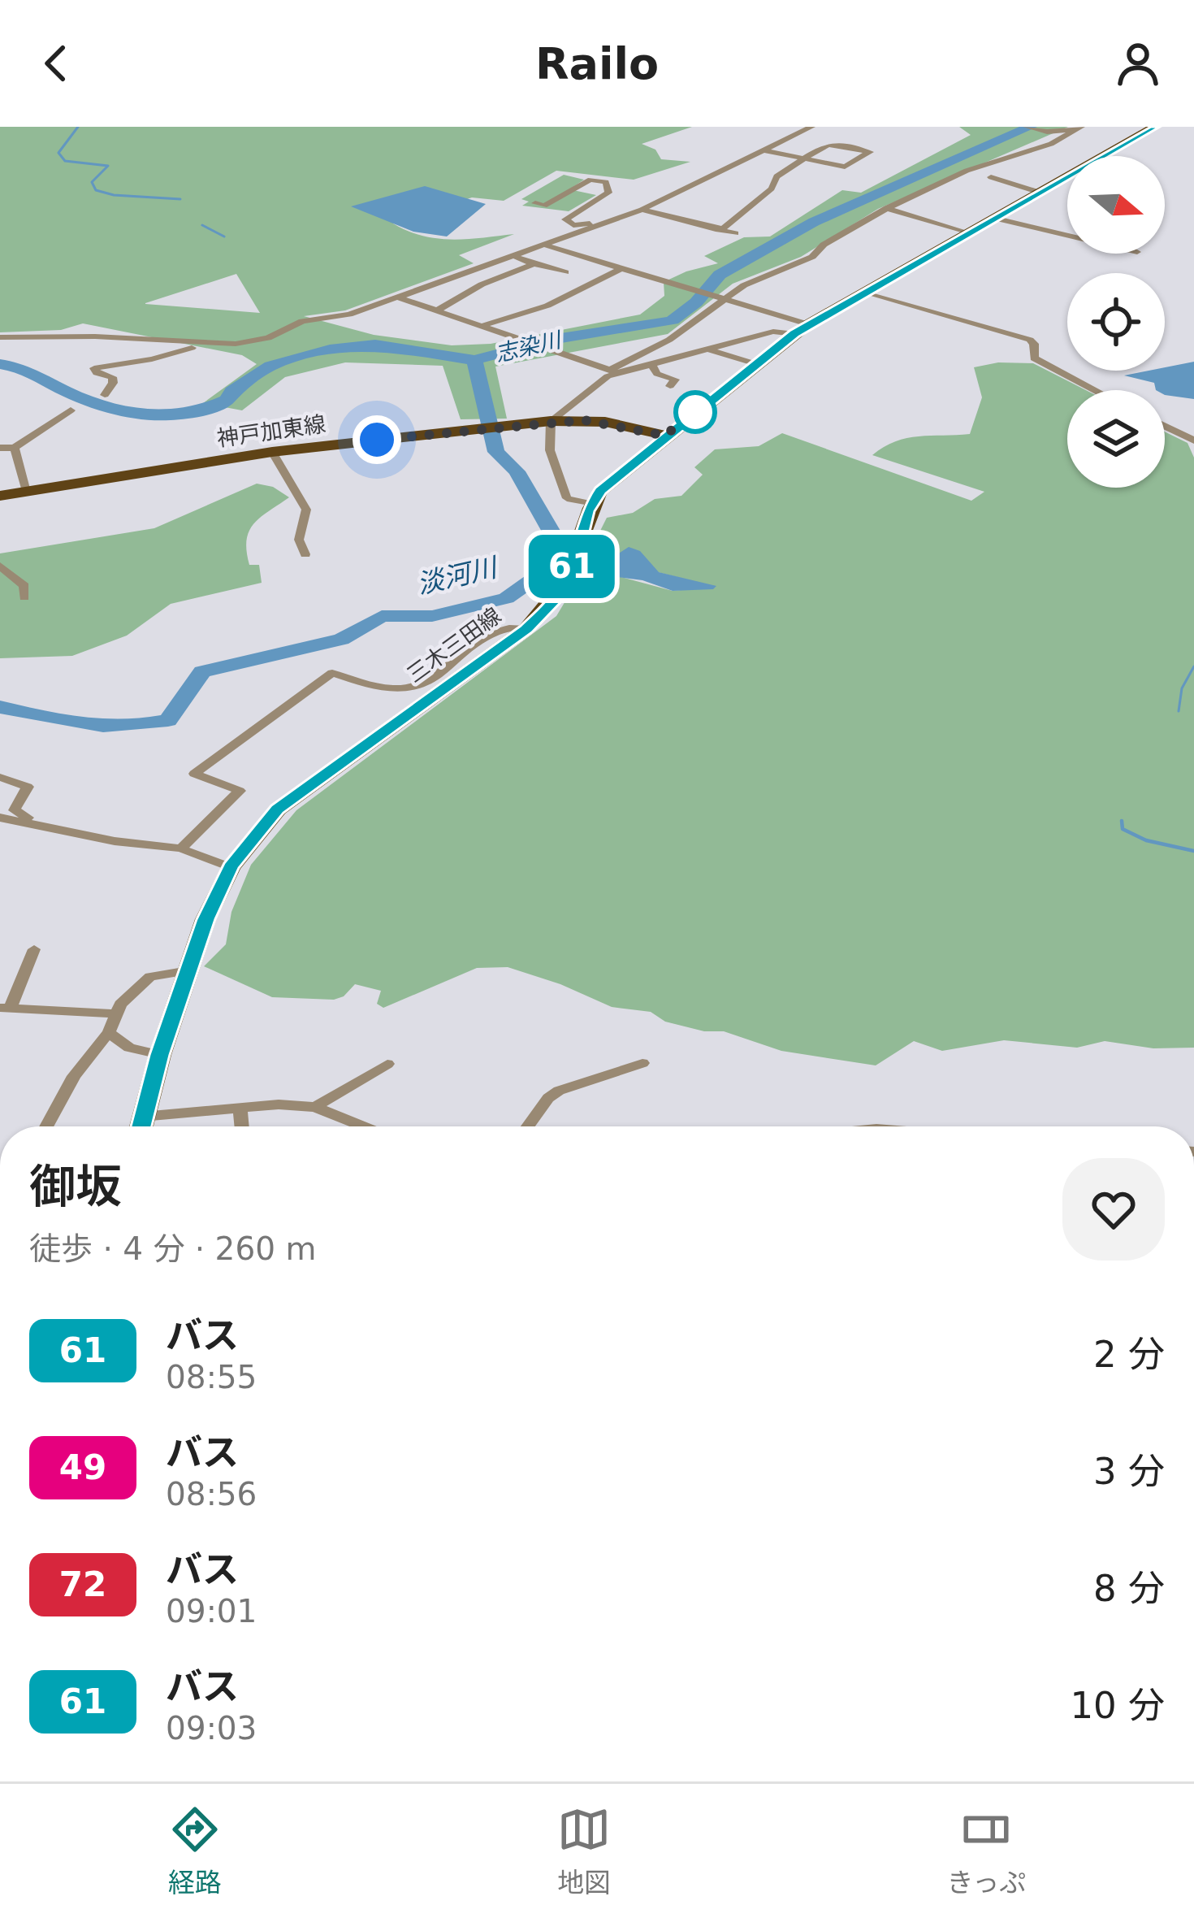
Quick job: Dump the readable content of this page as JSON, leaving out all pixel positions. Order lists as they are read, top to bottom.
{
  "streets": {
    "main road": ["神戸加東線", "三木三田線"]
  },
  "water": ["志染川", "淡河川"],
  "lines": ["bus line 61"],
  "north": "right",
  "page": {
    "header": "Railo",
    "on_map": "61",
    "heading": ["御坂", "徒歩 · 4 分 · 260 m"],
    "list": [
      {
        "mark": "61",
        "name": "バス",
        "note": "08:55",
        "value": "2 分"
      },
      {
        "mark": "49",
        "name": "バス",
        "note": "08:56",
        "value": "3 分"
      },
      {
        "mark": "72",
        "name": "バス",
        "note": "09:01",
        "value": "8 分"
      },
      {
        "mark": "61",
        "name": "バス",
        "note": "09:03",
        "value": "10 分"
      }
    ],
    "tabs": ["経路", "地図", "きっぷ"]
  }
}
